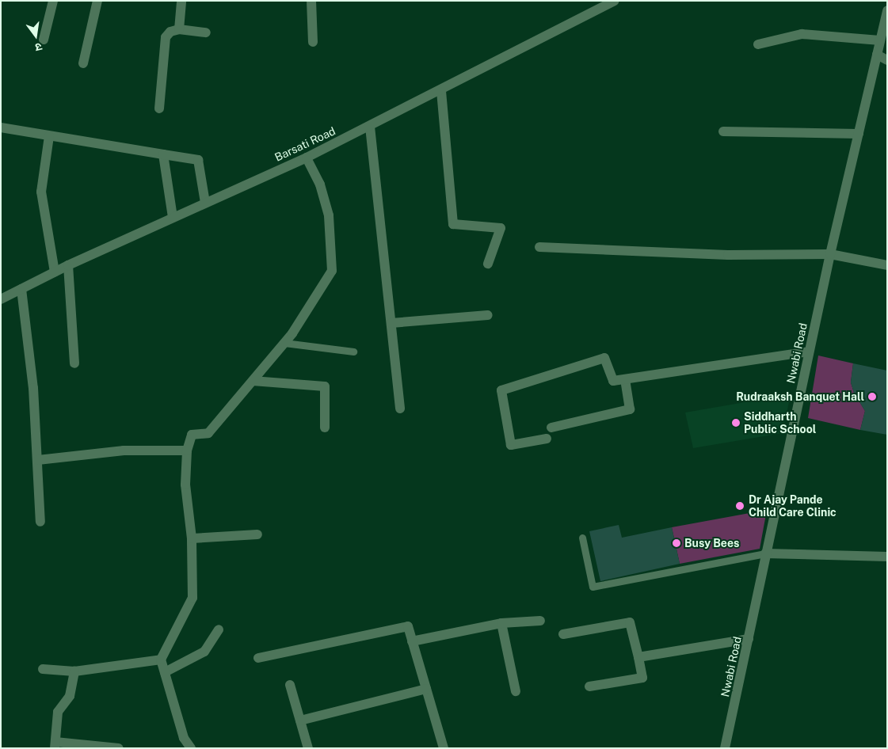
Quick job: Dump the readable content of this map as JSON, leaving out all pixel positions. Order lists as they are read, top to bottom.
{
  "streets": {
    "street": ["Barsati Road", "Nwabi Road"]
  },
  "places": [
    "Rudraaksh Banquet Hall",
    "Siddharth Public School",
    "Dr Ajay Pande Child Care Clinic",
    "Busy Bees"
  ],
  "north": "bottom"
}
